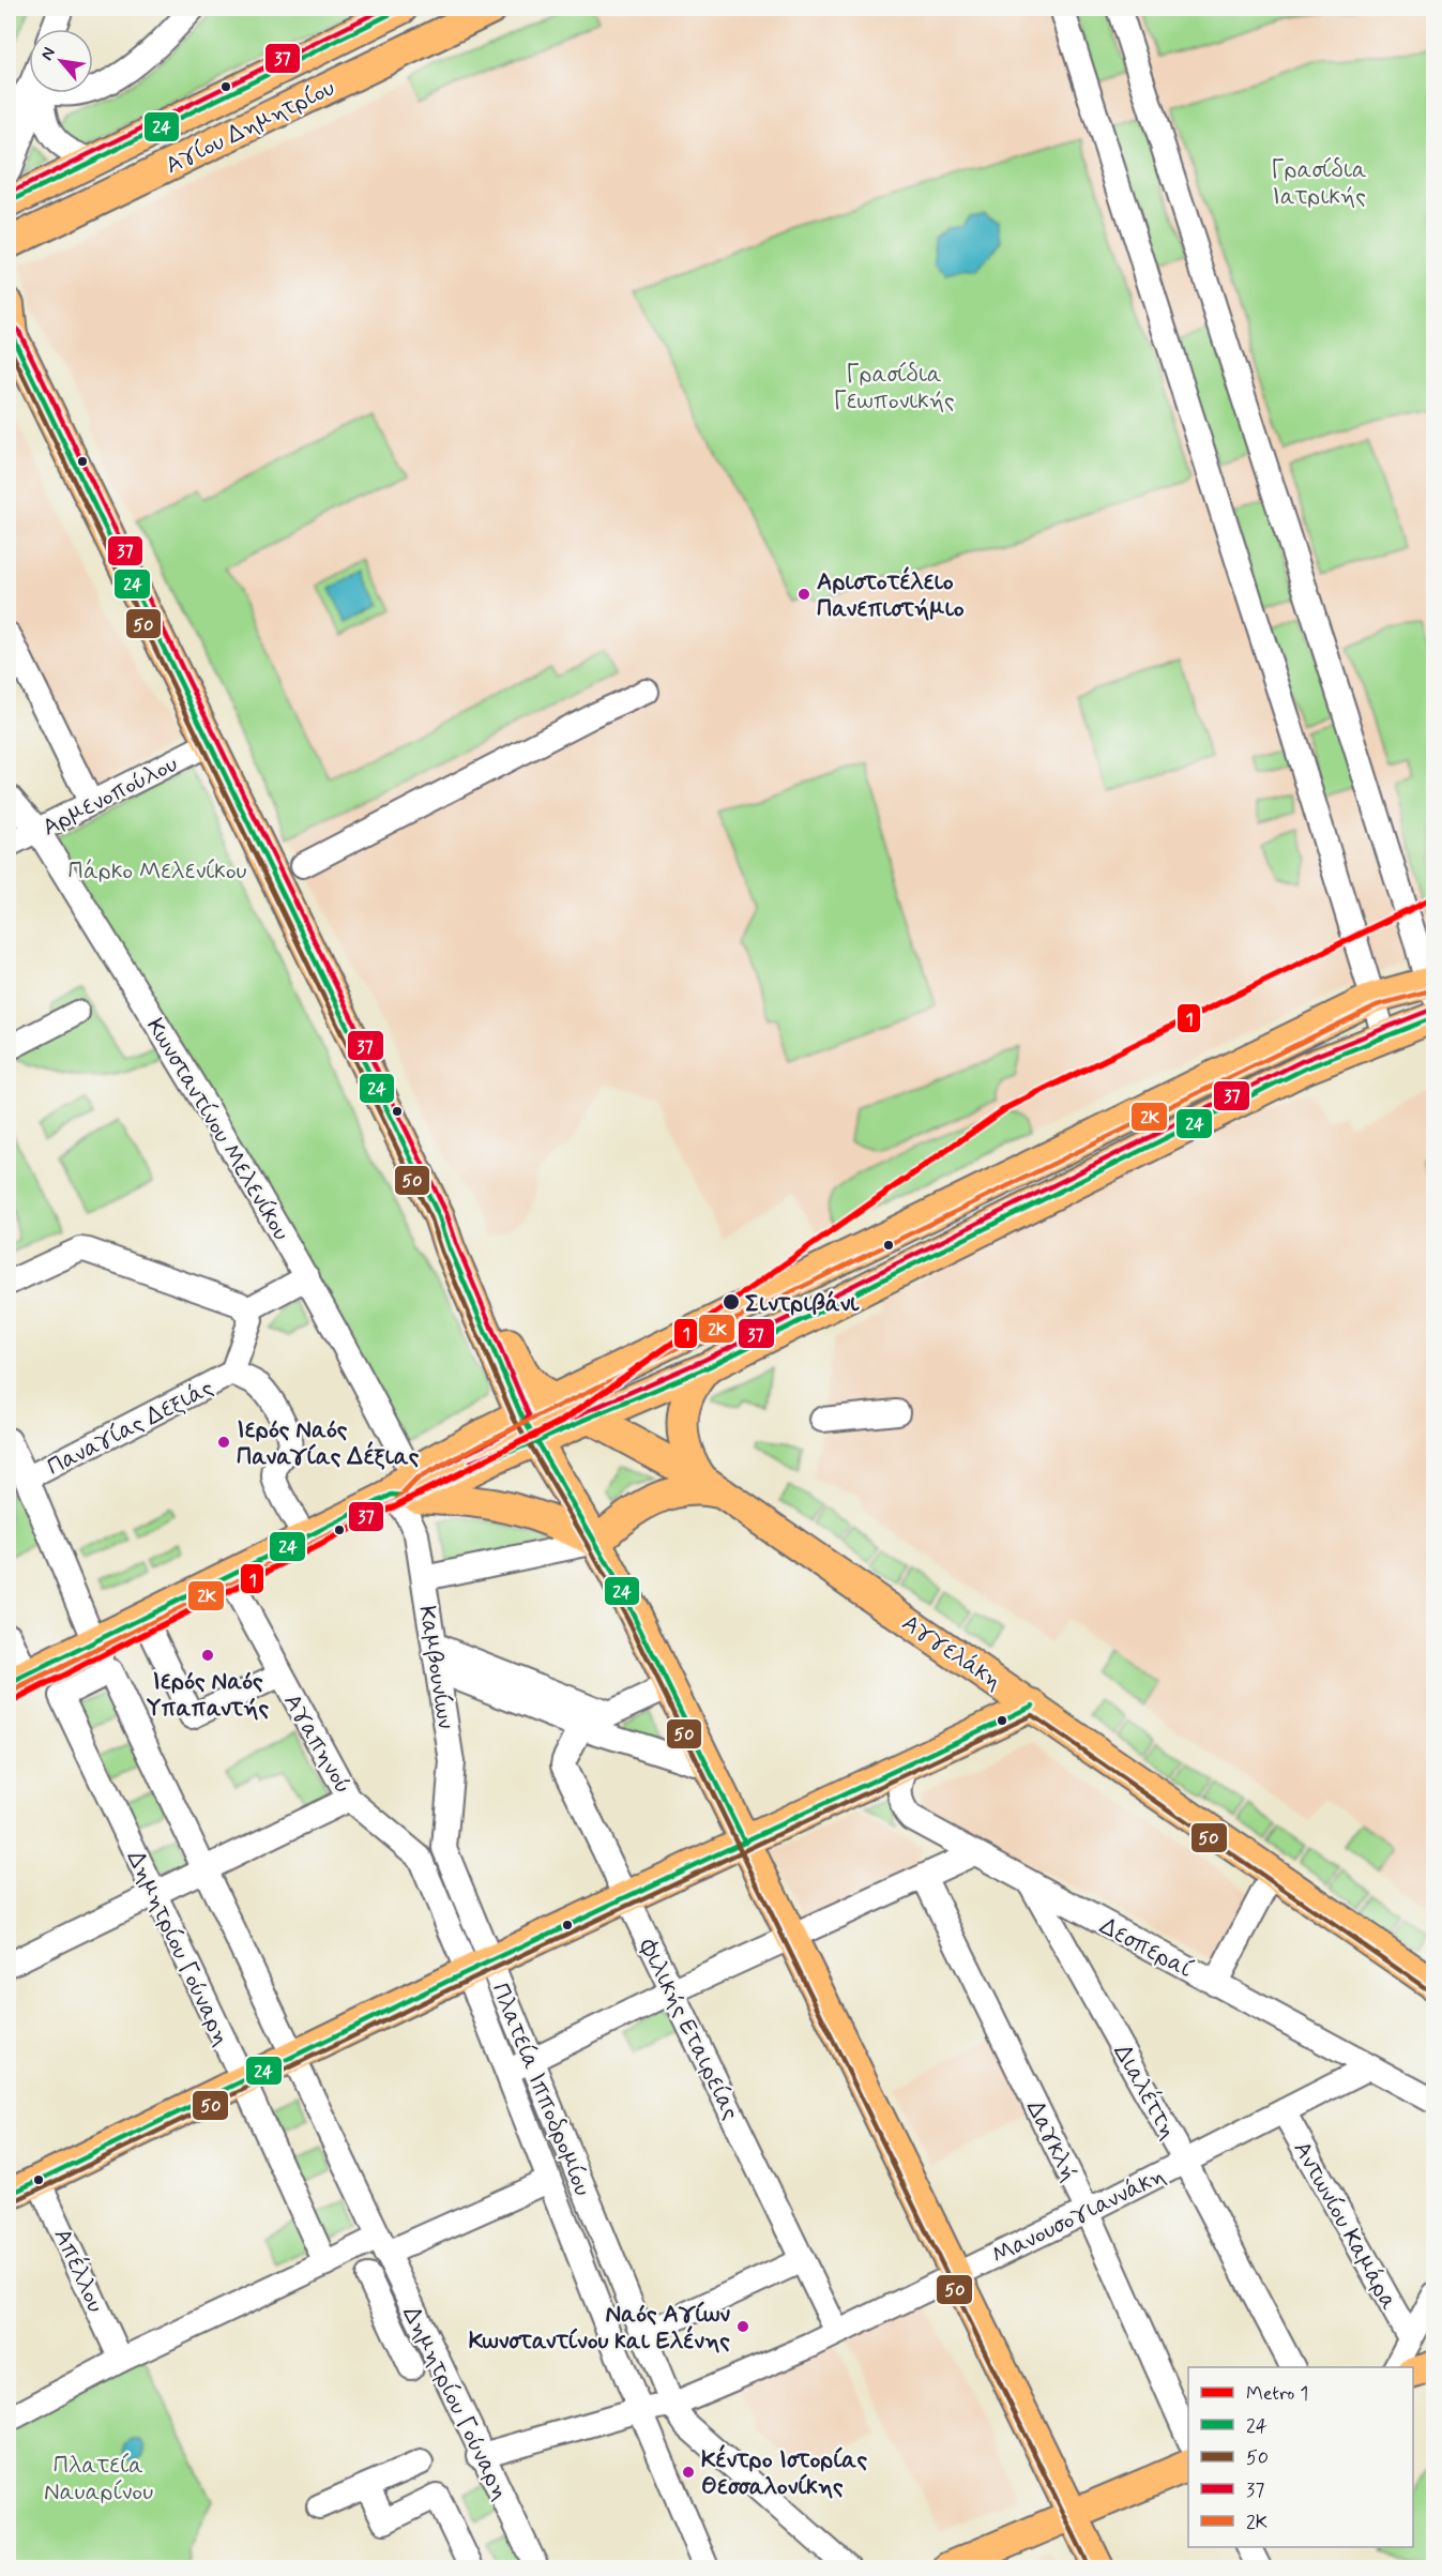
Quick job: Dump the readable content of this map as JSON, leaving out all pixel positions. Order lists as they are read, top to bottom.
{
  "streets": {
    "main road": ["Αγίου Δημητρίου", "Αγγελάκη"],
    "street": [
      "Αρμενοπούλου",
      "Κωνσταντίνου Μελενίκου",
      "Παναγίας Δεξιάς",
      "Καμβουνίων",
      "Αγαπηνού",
      "Δεσπεραί",
      "Δημητρίου Γούναρη",
      "Φιλικής Εταιρείας",
      "Πλατεία Ιπποδρομίου",
      "Διαλέττη",
      "Δαγκλή",
      "Μανουσογιαννάκη",
      "Αντωνίου Καμάρα",
      "Απέλλου"
    ]
  },
  "crossings": [
    ["Αρμενοπούλου", "Κωνσταντίνου Μελενίκου"],
    ["Κωνσταντίνου Μελενίκου", "Καμβουνίων"],
    ["Παναγίας Δεξιάς", "Δημητρίου Γούναρη"],
    ["Καμβουνίων", "Πλατεία Ιπποδρομίου"],
    ["Αγαπηνού", "Πλατεία Ιπποδρομίου"],
    ["Δεσπεραί", "Διαλέττη"],
    ["Δεσπεραί", "Μανουσογιαννάκη"],
    ["Δημητρίου Γούναρη", "Μανουσογιαννάκη"],
    ["Φιλικής Εταιρείας", "Μανουσογιαννάκη"],
    ["Πλατεία Ιπποδρομίου", "Μανουσογιαννάκη"],
    ["Διαλέττη", "Μανουσογιαννάκη"],
    ["Δαγκλή", "Μανουσογιαννάκη"],
    ["Μανουσογιαννάκη", "Αντωνίου Καμάρα"]
  ],
  "parks": [
    "Γρασίδια Ιατρικής",
    "Γρασίδια Γεωπονικής",
    "Πάρκο Μελενίκου",
    "Πλατεία Ναυαρίνου"
  ],
  "places": [
    "Αριστοτέλειο Πανεπιστήμιο",
    "Σιντριβάνι",
    "Ιερός Ναός Παναγίας Δέξιας",
    "Ιερός Ναός Υπαπαντής",
    "Ναός Αγίων Κωνσταντίνου και Ελένης",
    "Κέντρο Ιστορίας Θεσσαλονίκης"
  ],
  "lines": [
    "transit line 24",
    "transit line 37",
    "transit line 50",
    "metro line 1",
    "transit line 2Κ"
  ],
  "legend": [
    "Metro 1",
    "24",
    "50",
    "37",
    "2Κ"
  ],
  "north": "top left"
}
